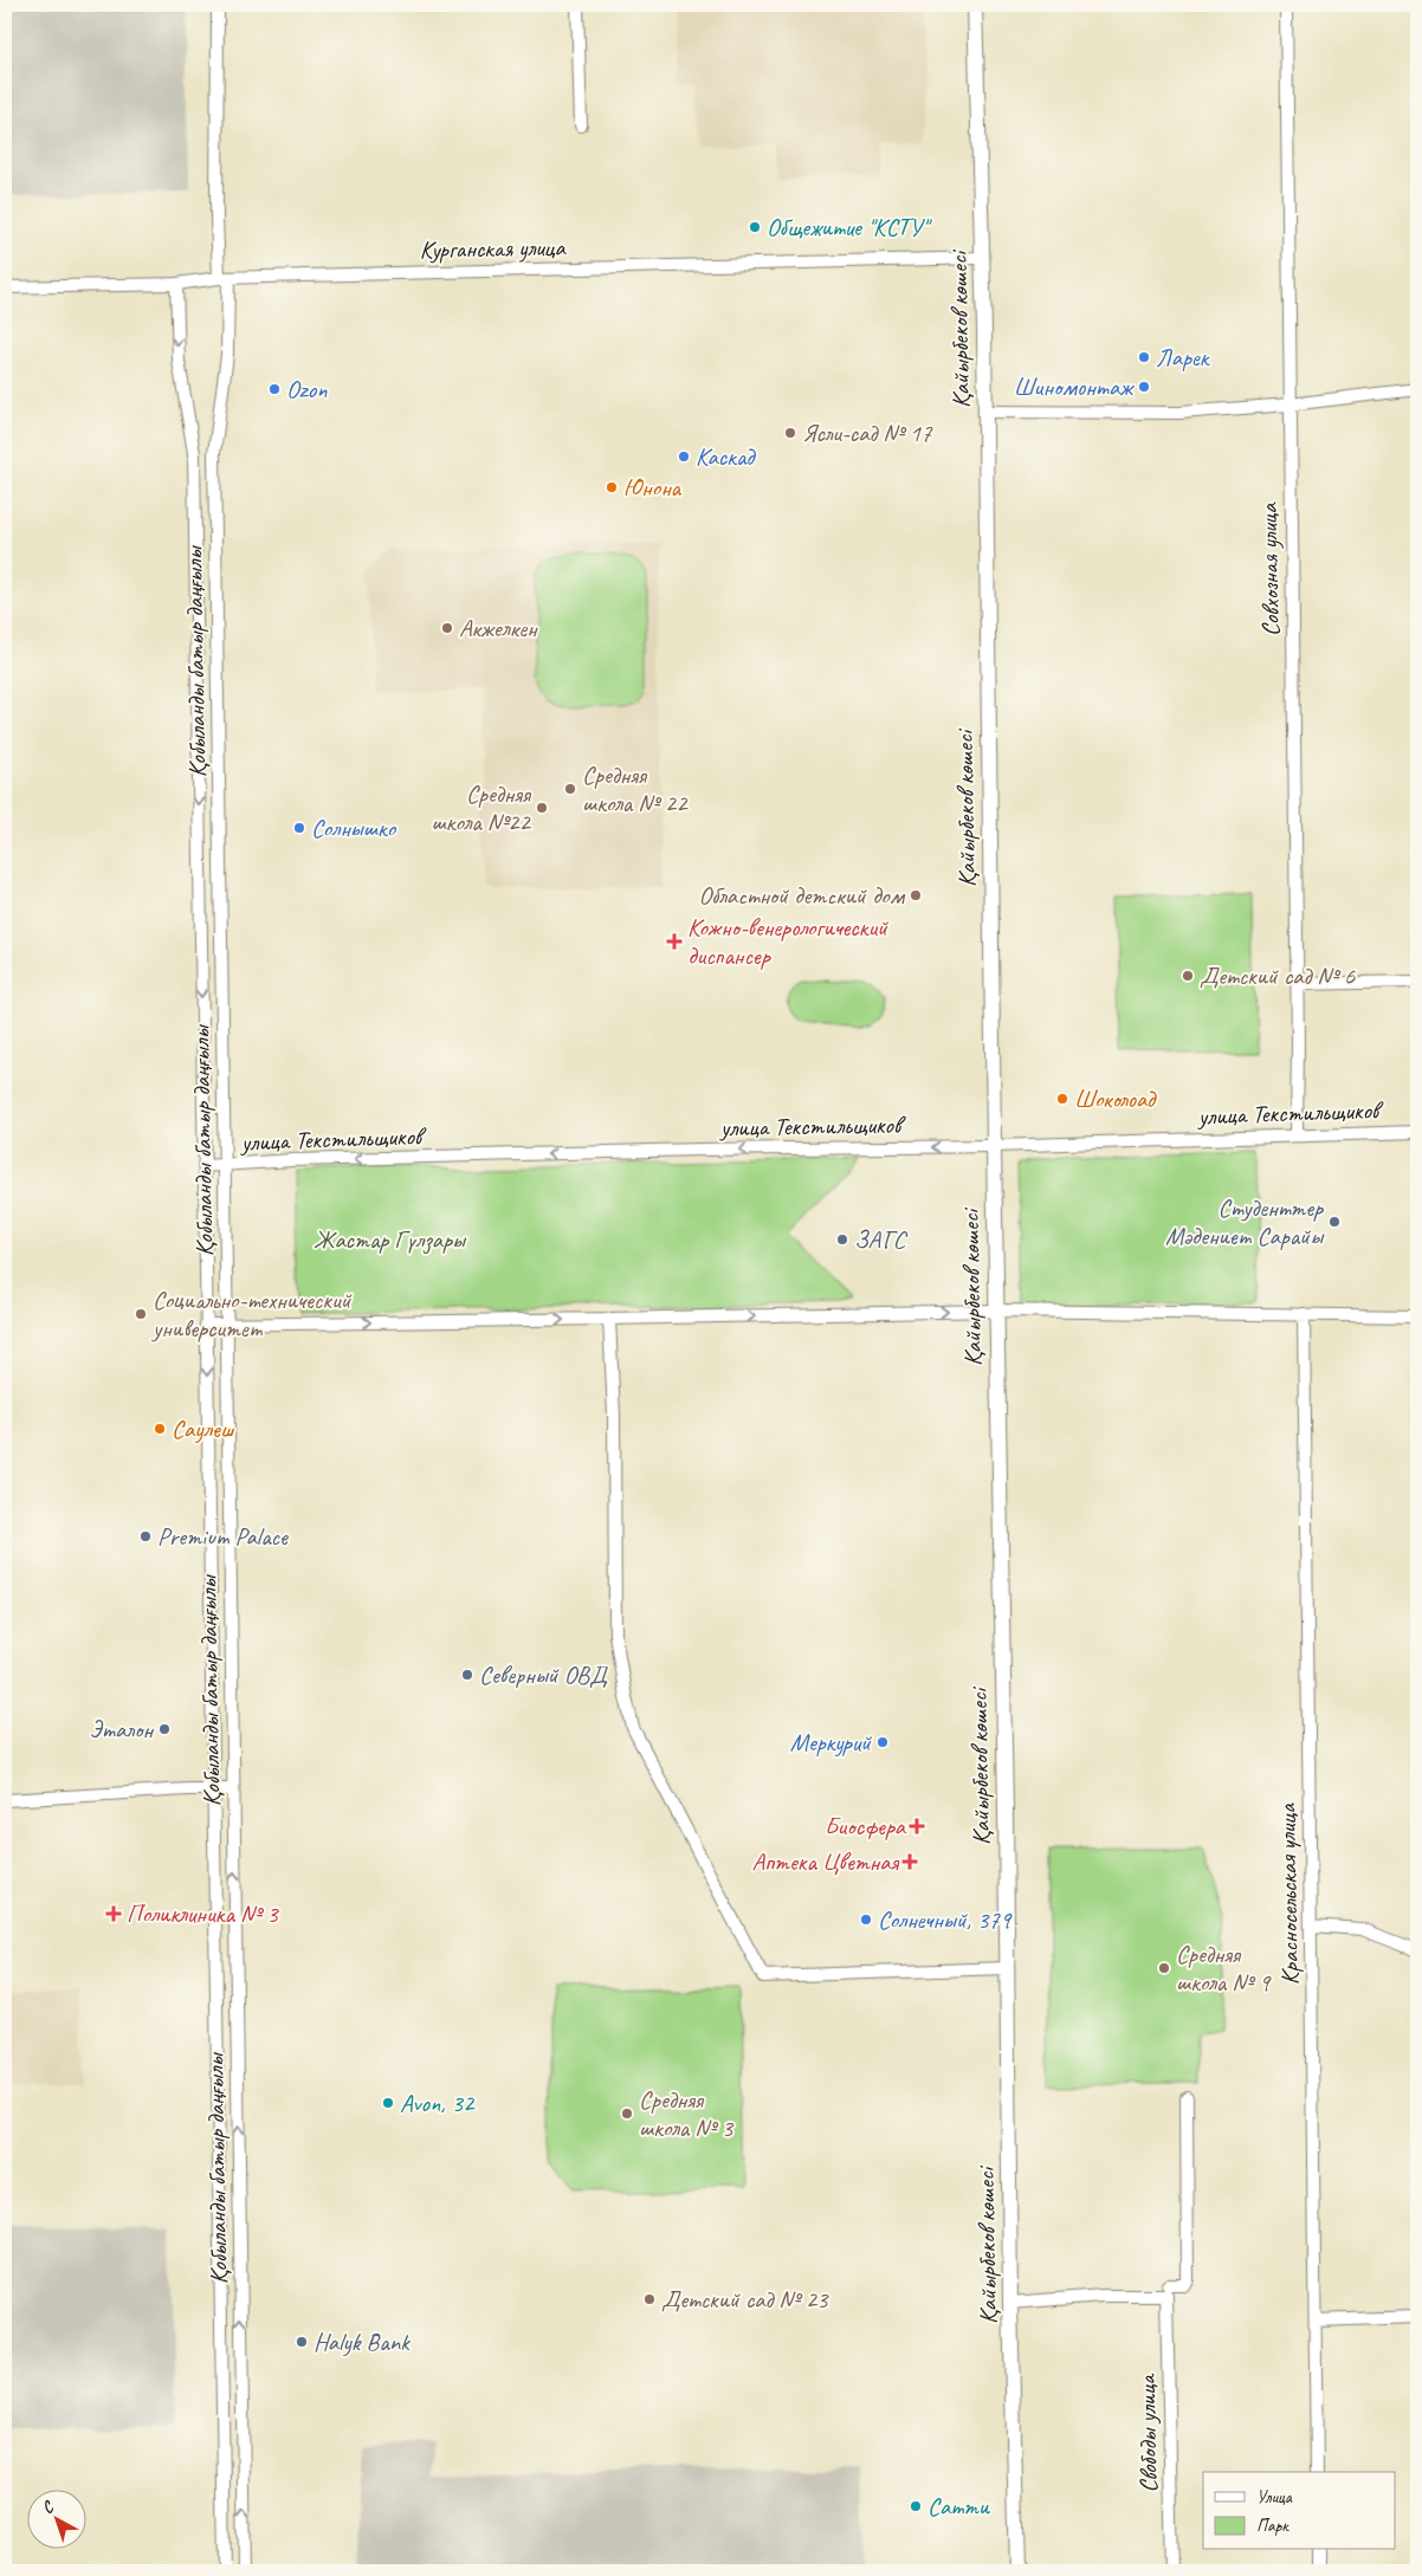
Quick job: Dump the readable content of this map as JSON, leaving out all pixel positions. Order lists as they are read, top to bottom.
{
  "streets": {
    "main road": ["Қайырбеков көшесі"],
    "street": [
      "Курганская улица",
      "Совхозная улица",
      "Қобыланды батыр даңғылы",
      "улица Текстильщиков",
      "Красносельская улица",
      "Свободы улица"
    ]
  },
  "crossings": [
    ["Курганская улица", "Қайырбеков көшесі"],
    ["Курганская улица", "Қобыланды батыр даңғылы"],
    ["Қайырбеков көшесі", "улица Текстильщиков"],
    ["Совхозная улица", "улица Текстильщиков"],
    ["Қобыланды батыр даңғылы", "улица Текстильщиков"]
  ],
  "one_way": ["улица Текстильщиков"],
  "parks": ["Жастар Гүлзары"],
  "places": {
    "other": [
      "Общежитие \"КСТУ\"",
      "Ларек",
      "Шиномонтаж",
      "Ozon",
      "Ясли-сад № 17",
      "Каскад",
      "Юнона",
      "Акжелкен",
      "Средняя школа № 22",
      "Средняя школа №22",
      "Солнышко",
      "Областной детский дом",
      "Детский сад № 6",
      "Шоколоад",
      "Студенттер Мәдениет Сарайы",
      "ЗАГС",
      "Социально-технический университет",
      "Саулеш",
      "Premium Palace",
      "Северный ОВД",
      "Эталон",
      "Меркурий",
      "Солнечный, 379",
      "Средняя школа № 9",
      "Avon, 32",
      "Средняя школа № 3",
      "Детский сад № 23",
      "Halyk Bank",
      "Сатти"
    ],
    "health": [
      "Кожно-венерологический диспансер",
      "Биосфера",
      "Аптека Цветная",
      "Поликлиника № 3"
    ]
  },
  "legend": ["Улица", "Парк"],
  "north": "top left"
}
